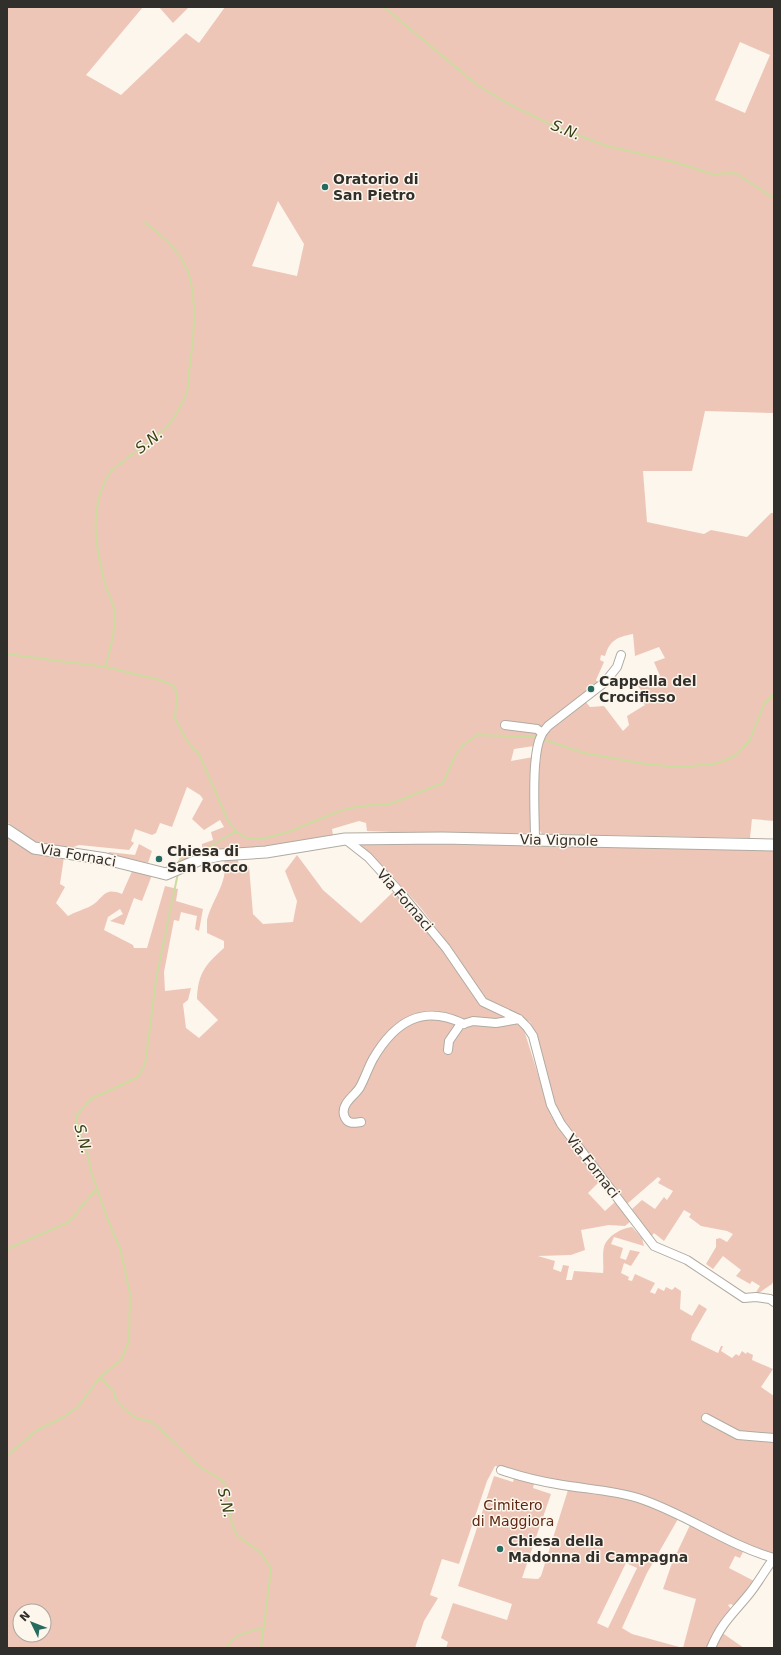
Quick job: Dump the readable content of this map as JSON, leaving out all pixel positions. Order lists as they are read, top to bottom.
{
  "streets": {
    "street": ["Via Vignole", "Via Fornaci"]
  },
  "crossings": [
    ["Via Vignole", "Via Fornaci"]
  ],
  "water": ["S.N."],
  "parks": ["Cimitero di Maggiora"],
  "places": [
    "Oratorio di San Pietro",
    "Cappella del Crocifisso",
    "Chiesa di San Rocco",
    "Chiesa della Madonna di Campagna"
  ],
  "north": "top left"
}
